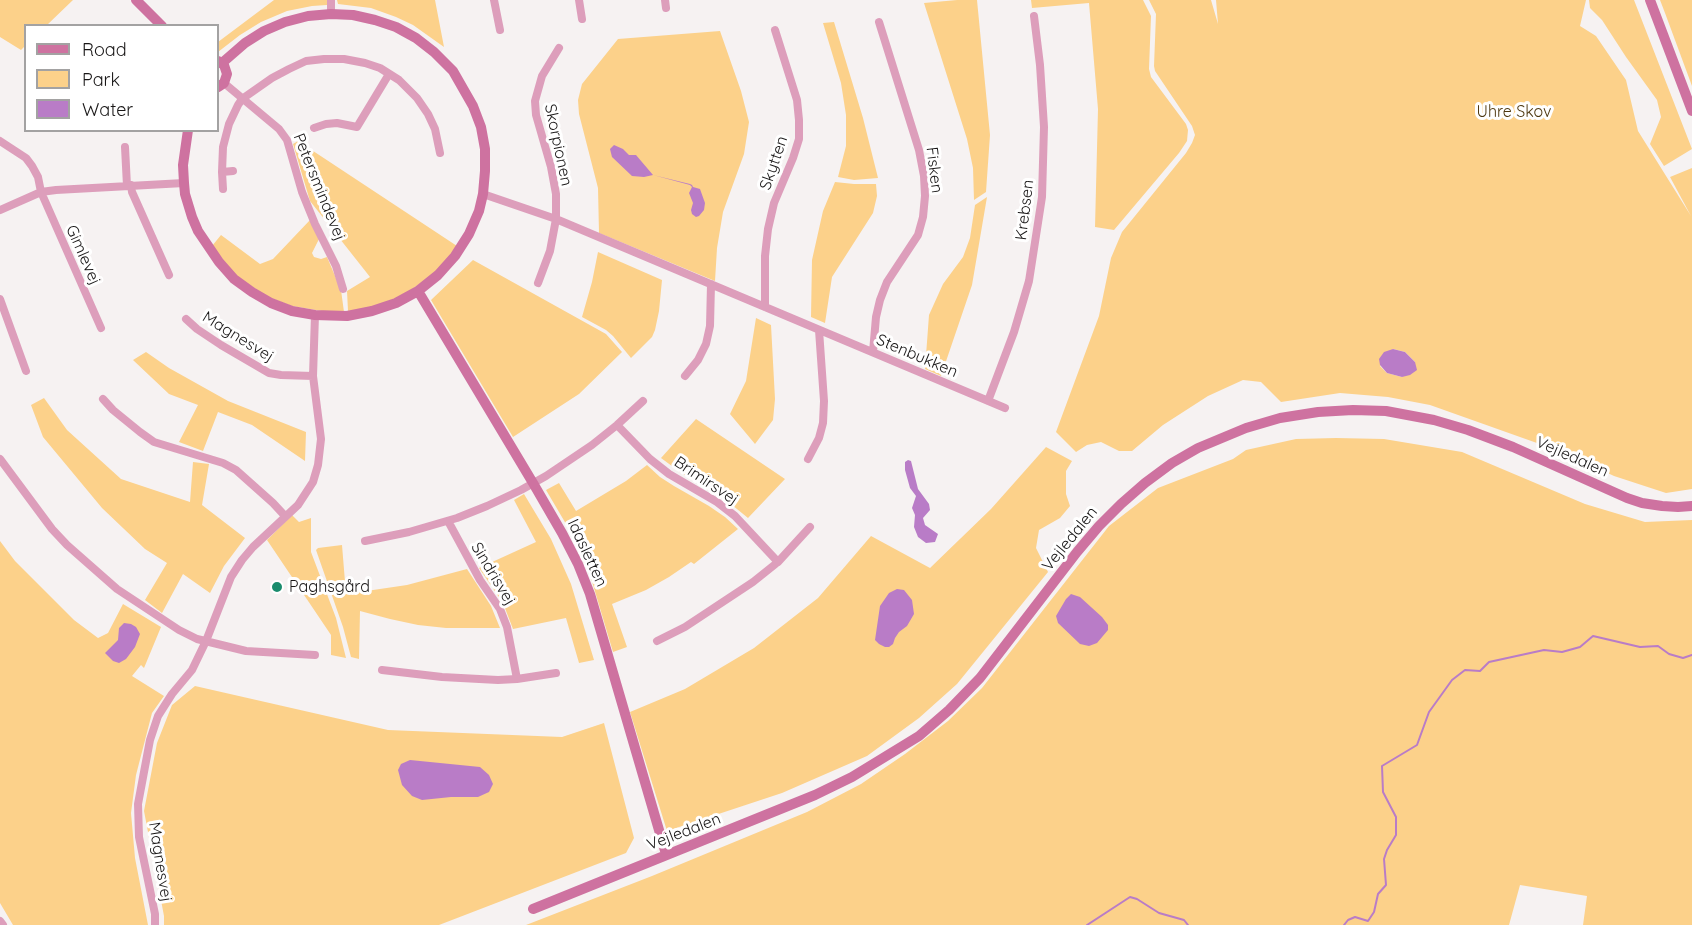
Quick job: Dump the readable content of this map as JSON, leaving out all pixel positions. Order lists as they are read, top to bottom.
{
  "streets": {
    "street": [
      "Skorpionen",
      "Skytten",
      "Fisken",
      "Petersmindevej",
      "Krebsen",
      "Gimlevej",
      "Magnesvej",
      "Stenbukken",
      "Vejledalen",
      "Brimirsvej",
      "Idasletten",
      "Sindrisvej"
    ]
  },
  "crossings": [
    ["Skorpionen", "Stenbukken"],
    ["Skytten", "Stenbukken"],
    ["Fisken", "Stenbukken"],
    ["Krebsen", "Stenbukken"],
    ["Vejledalen", "Idasletten"]
  ],
  "parks": ["Uhre Skov"],
  "places": ["Paghsgård"],
  "legend": ["Road", "Park", "Water"]
}
